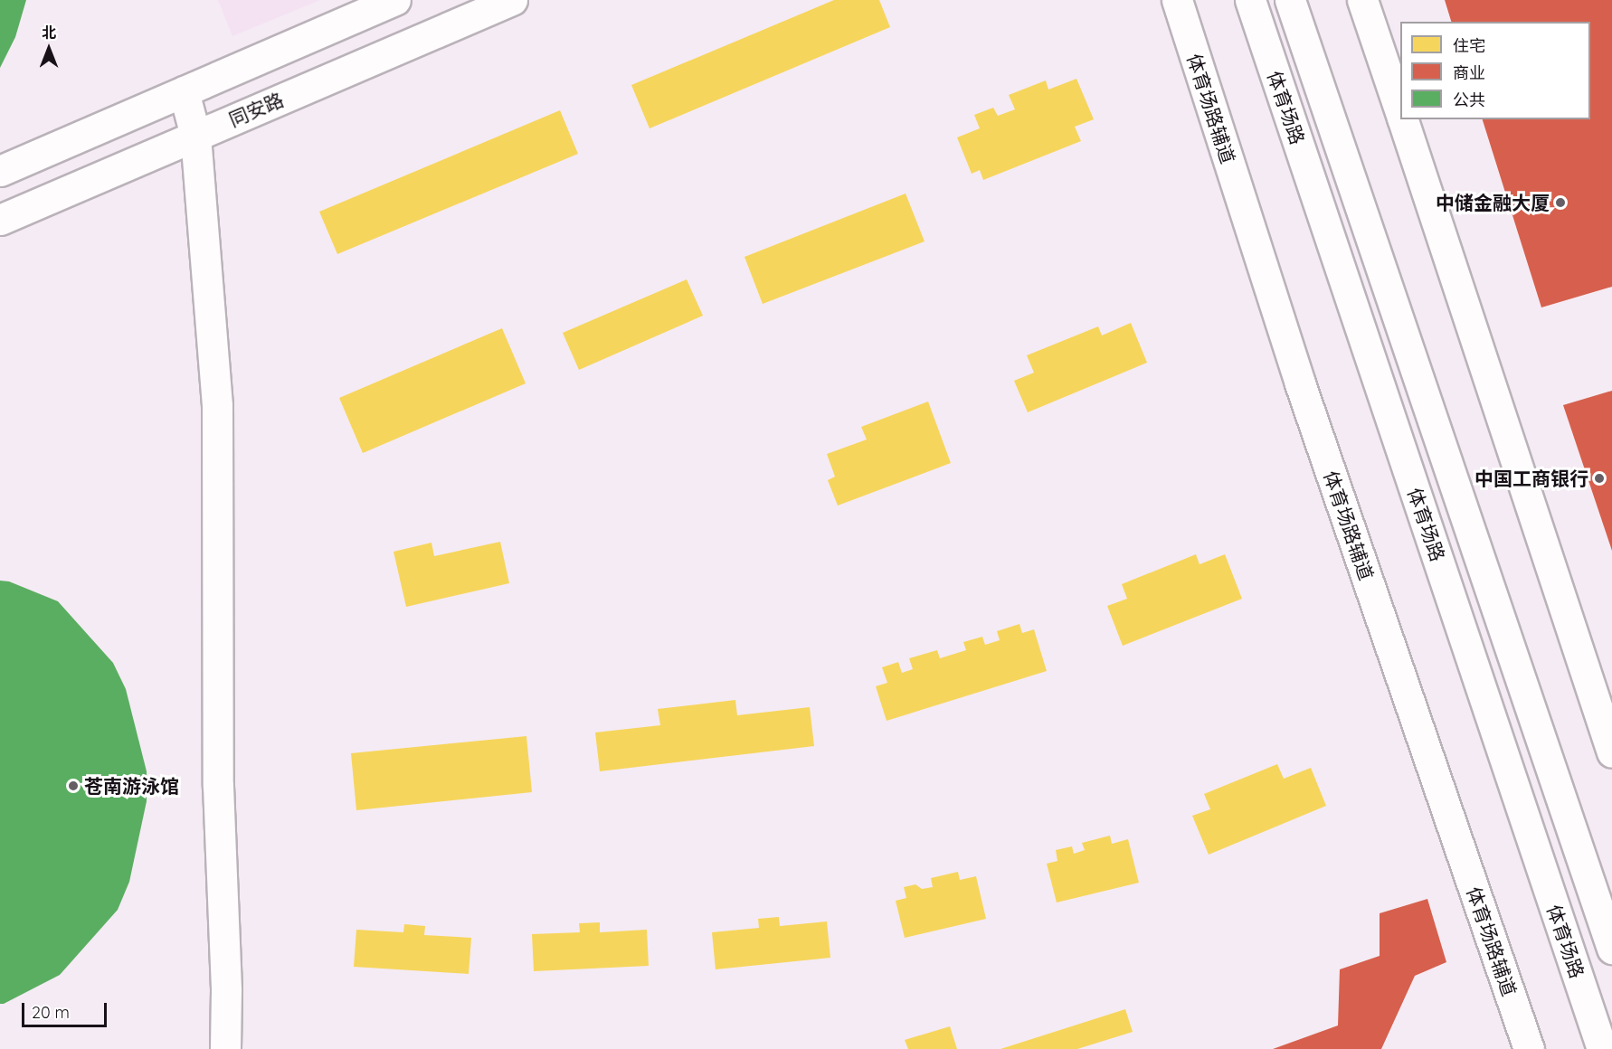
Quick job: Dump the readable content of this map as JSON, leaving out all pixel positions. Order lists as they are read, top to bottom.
{
  "streets": {
    "street": ["体育场路", "体育场路辅道", "同安路"]
  },
  "places": ["中储金融大厦", "中国工商银行", "苍南游泳馆"],
  "legend": ["住宅", "商业", "公共"],
  "scale_bar": "20 m",
  "north": "top"
}
